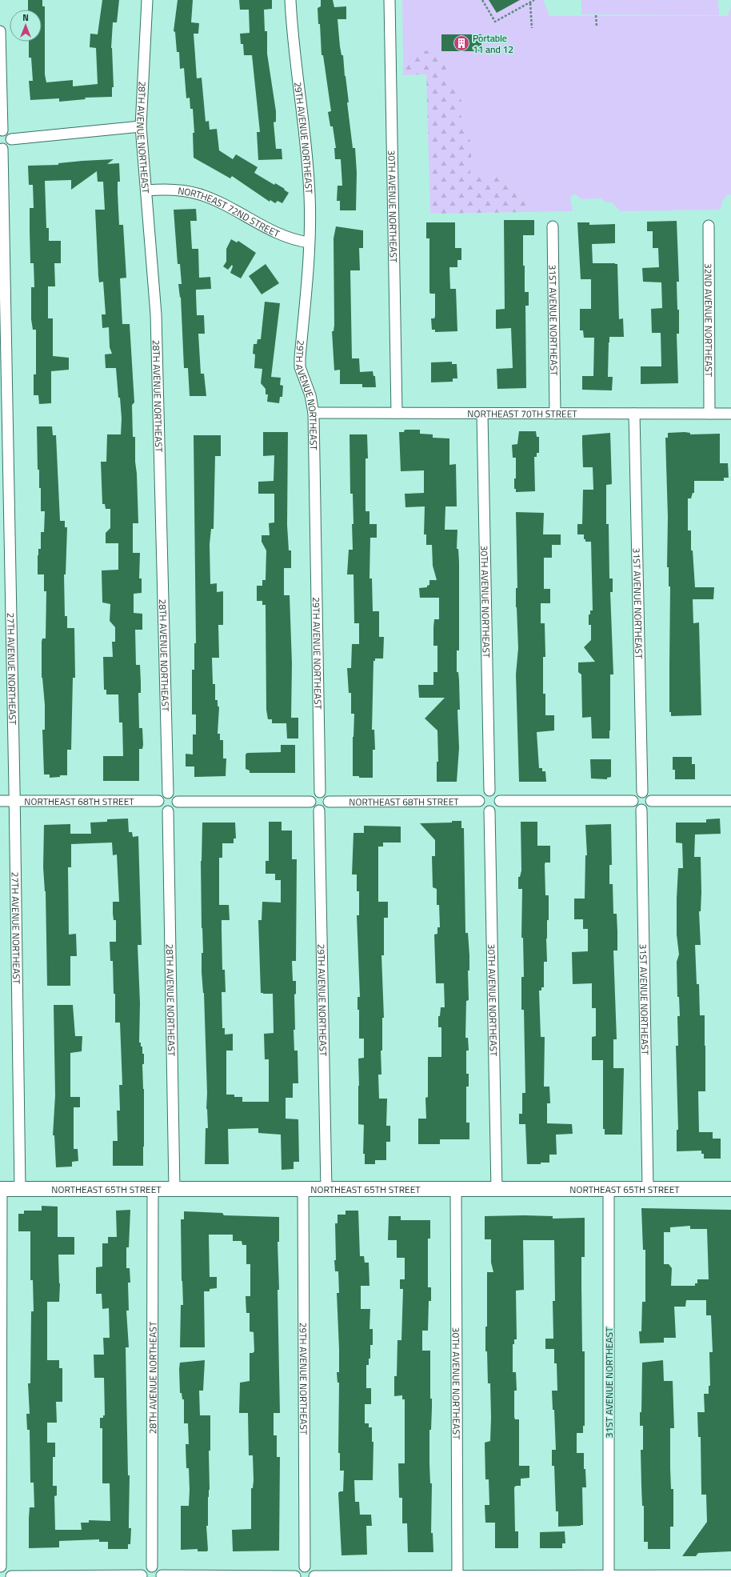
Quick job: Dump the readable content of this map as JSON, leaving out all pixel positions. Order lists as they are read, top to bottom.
{
  "streets": {
    "main road": ["NORTHEAST 65TH STREET"],
    "street": [
      "28TH AVENUE NORTHEAST",
      "29TH AVENUE NORTHEAST",
      "30TH AVENUE NORTHEAST",
      "NORTHEAST 72ND STREET",
      "31ST AVENUE NORTHEAST",
      "32ND AVENUE NORTHEAST",
      "NORTHEAST 70TH STREET",
      "27TH AVENUE NORTHEAST",
      "NORTHEAST 68TH STREET"
    ]
  },
  "crossings": [
    ["28TH AVENUE NORTHEAST", "NORTHEAST 72ND STREET"],
    ["28TH AVENUE NORTHEAST", "NORTHEAST 68TH STREET"],
    ["28TH AVENUE NORTHEAST", "NORTHEAST 65TH STREET"],
    ["29TH AVENUE NORTHEAST", "NORTHEAST 72ND STREET"],
    ["29TH AVENUE NORTHEAST", "NORTHEAST 70TH STREET"],
    ["29TH AVENUE NORTHEAST", "NORTHEAST 68TH STREET"],
    ["29TH AVENUE NORTHEAST", "NORTHEAST 65TH STREET"],
    ["30TH AVENUE NORTHEAST", "NORTHEAST 70TH STREET"],
    ["30TH AVENUE NORTHEAST", "NORTHEAST 68TH STREET"],
    ["30TH AVENUE NORTHEAST", "NORTHEAST 65TH STREET"],
    ["31ST AVENUE NORTHEAST", "NORTHEAST 70TH STREET"],
    ["31ST AVENUE NORTHEAST", "NORTHEAST 65TH STREET"],
    ["32ND AVENUE NORTHEAST", "NORTHEAST 70TH STREET"],
    ["27TH AVENUE NORTHEAST", "NORTHEAST 68TH STREET"],
    ["27TH AVENUE NORTHEAST", "NORTHEAST 65TH STREET"]
  ],
  "places": {
    "building": ["Portable 11 and 12"]
  },
  "north": "top"
}
